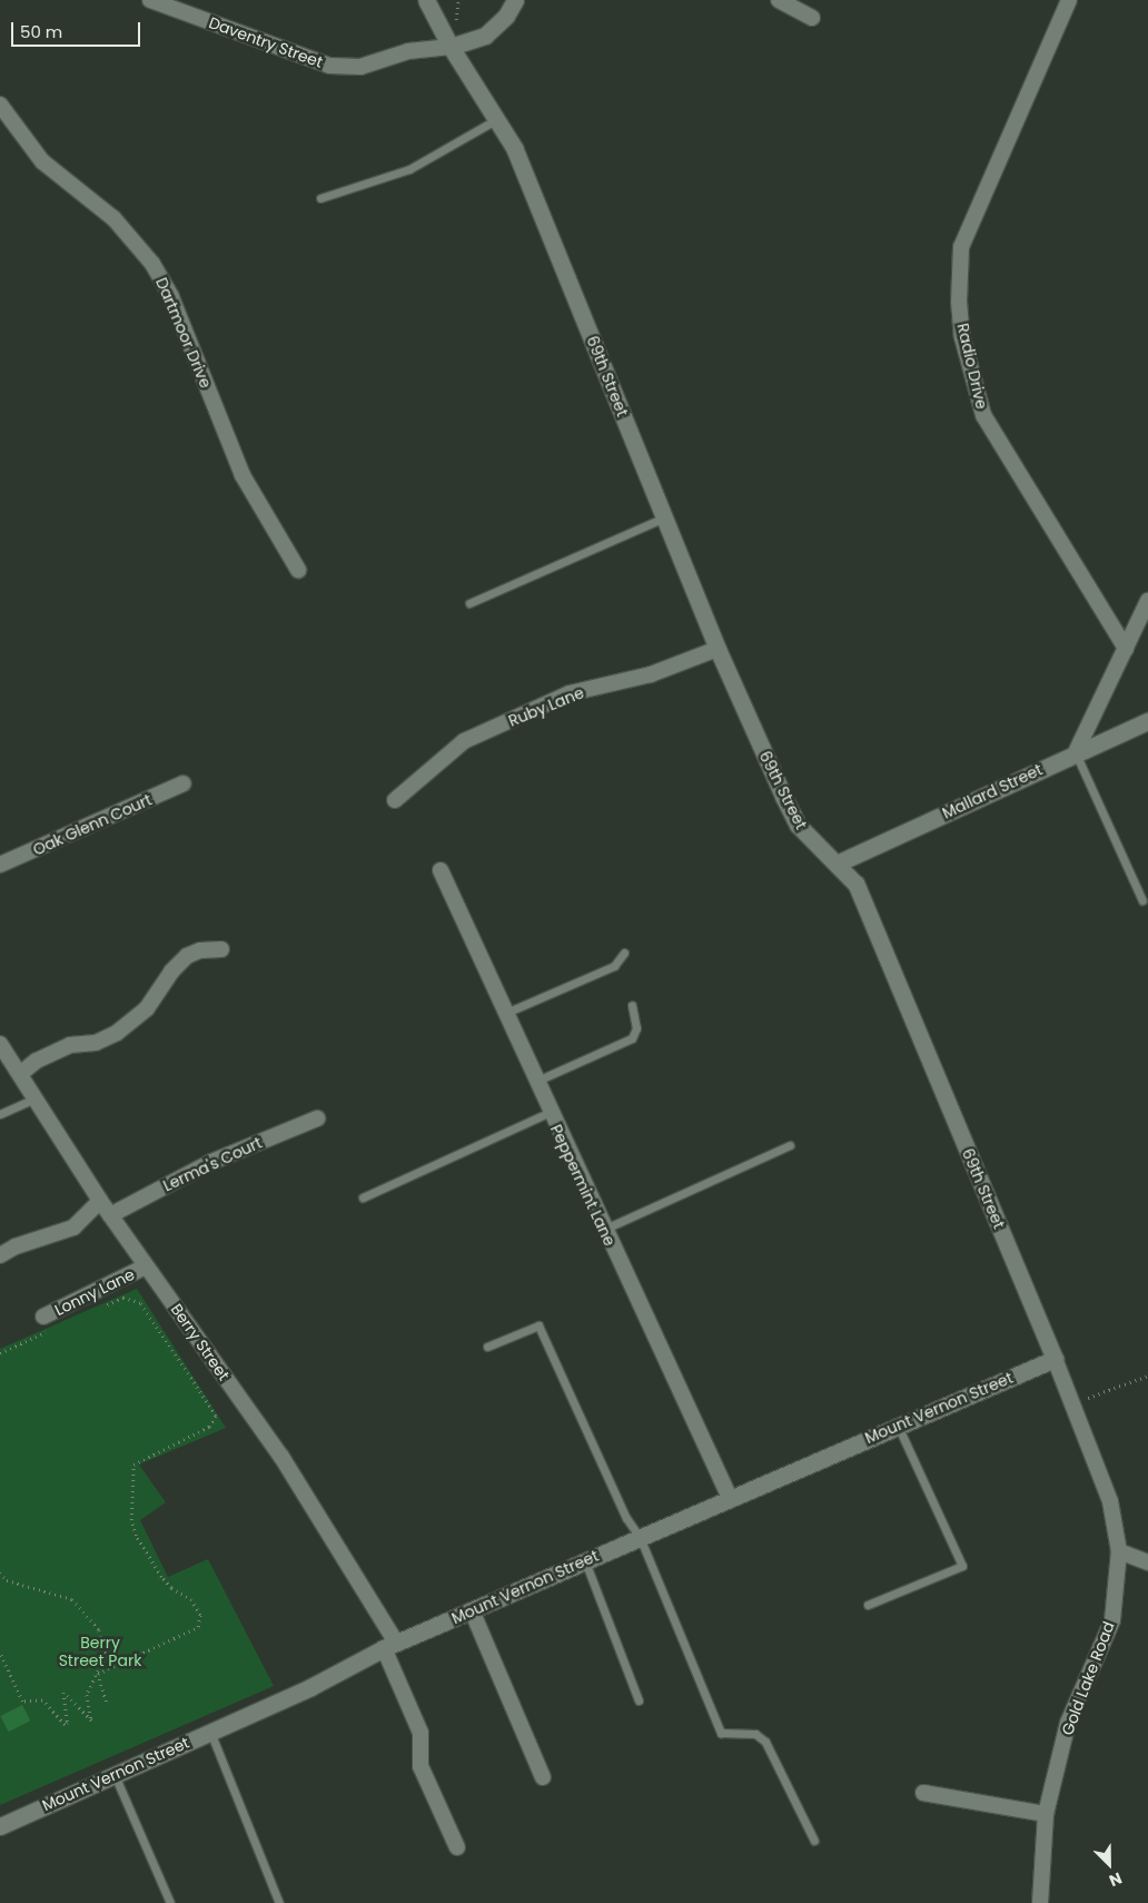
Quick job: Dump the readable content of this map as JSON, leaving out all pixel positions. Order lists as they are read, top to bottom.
{
  "streets": {
    "street": [
      "Daventry Street",
      "Dartmoor Drive",
      "Radio Drive",
      "69th Street",
      "Ruby Lane",
      "Mallard Street",
      "Oak Glenn Court",
      "Lerma's Court",
      "Peppermint Lane",
      "Lonny Lane",
      "Berry Street",
      "Mount Vernon Street",
      "Gold Lake Road"
    ]
  },
  "crossings": [
    ["Daventry Street", "69th Street"],
    ["69th Street", "Ruby Lane"],
    ["69th Street", "Mallard Street"],
    ["69th Street", "Mount Vernon Street"],
    ["69th Street", "Gold Lake Road"],
    ["Lerma's Court", "Berry Street"],
    ["Peppermint Lane", "Mount Vernon Street"],
    ["Lonny Lane", "Berry Street"],
    ["Berry Street", "Mount Vernon Street"]
  ],
  "parks": ["Berry Street Park"],
  "scale_bar": "50 m",
  "north": "bottom right"
}
